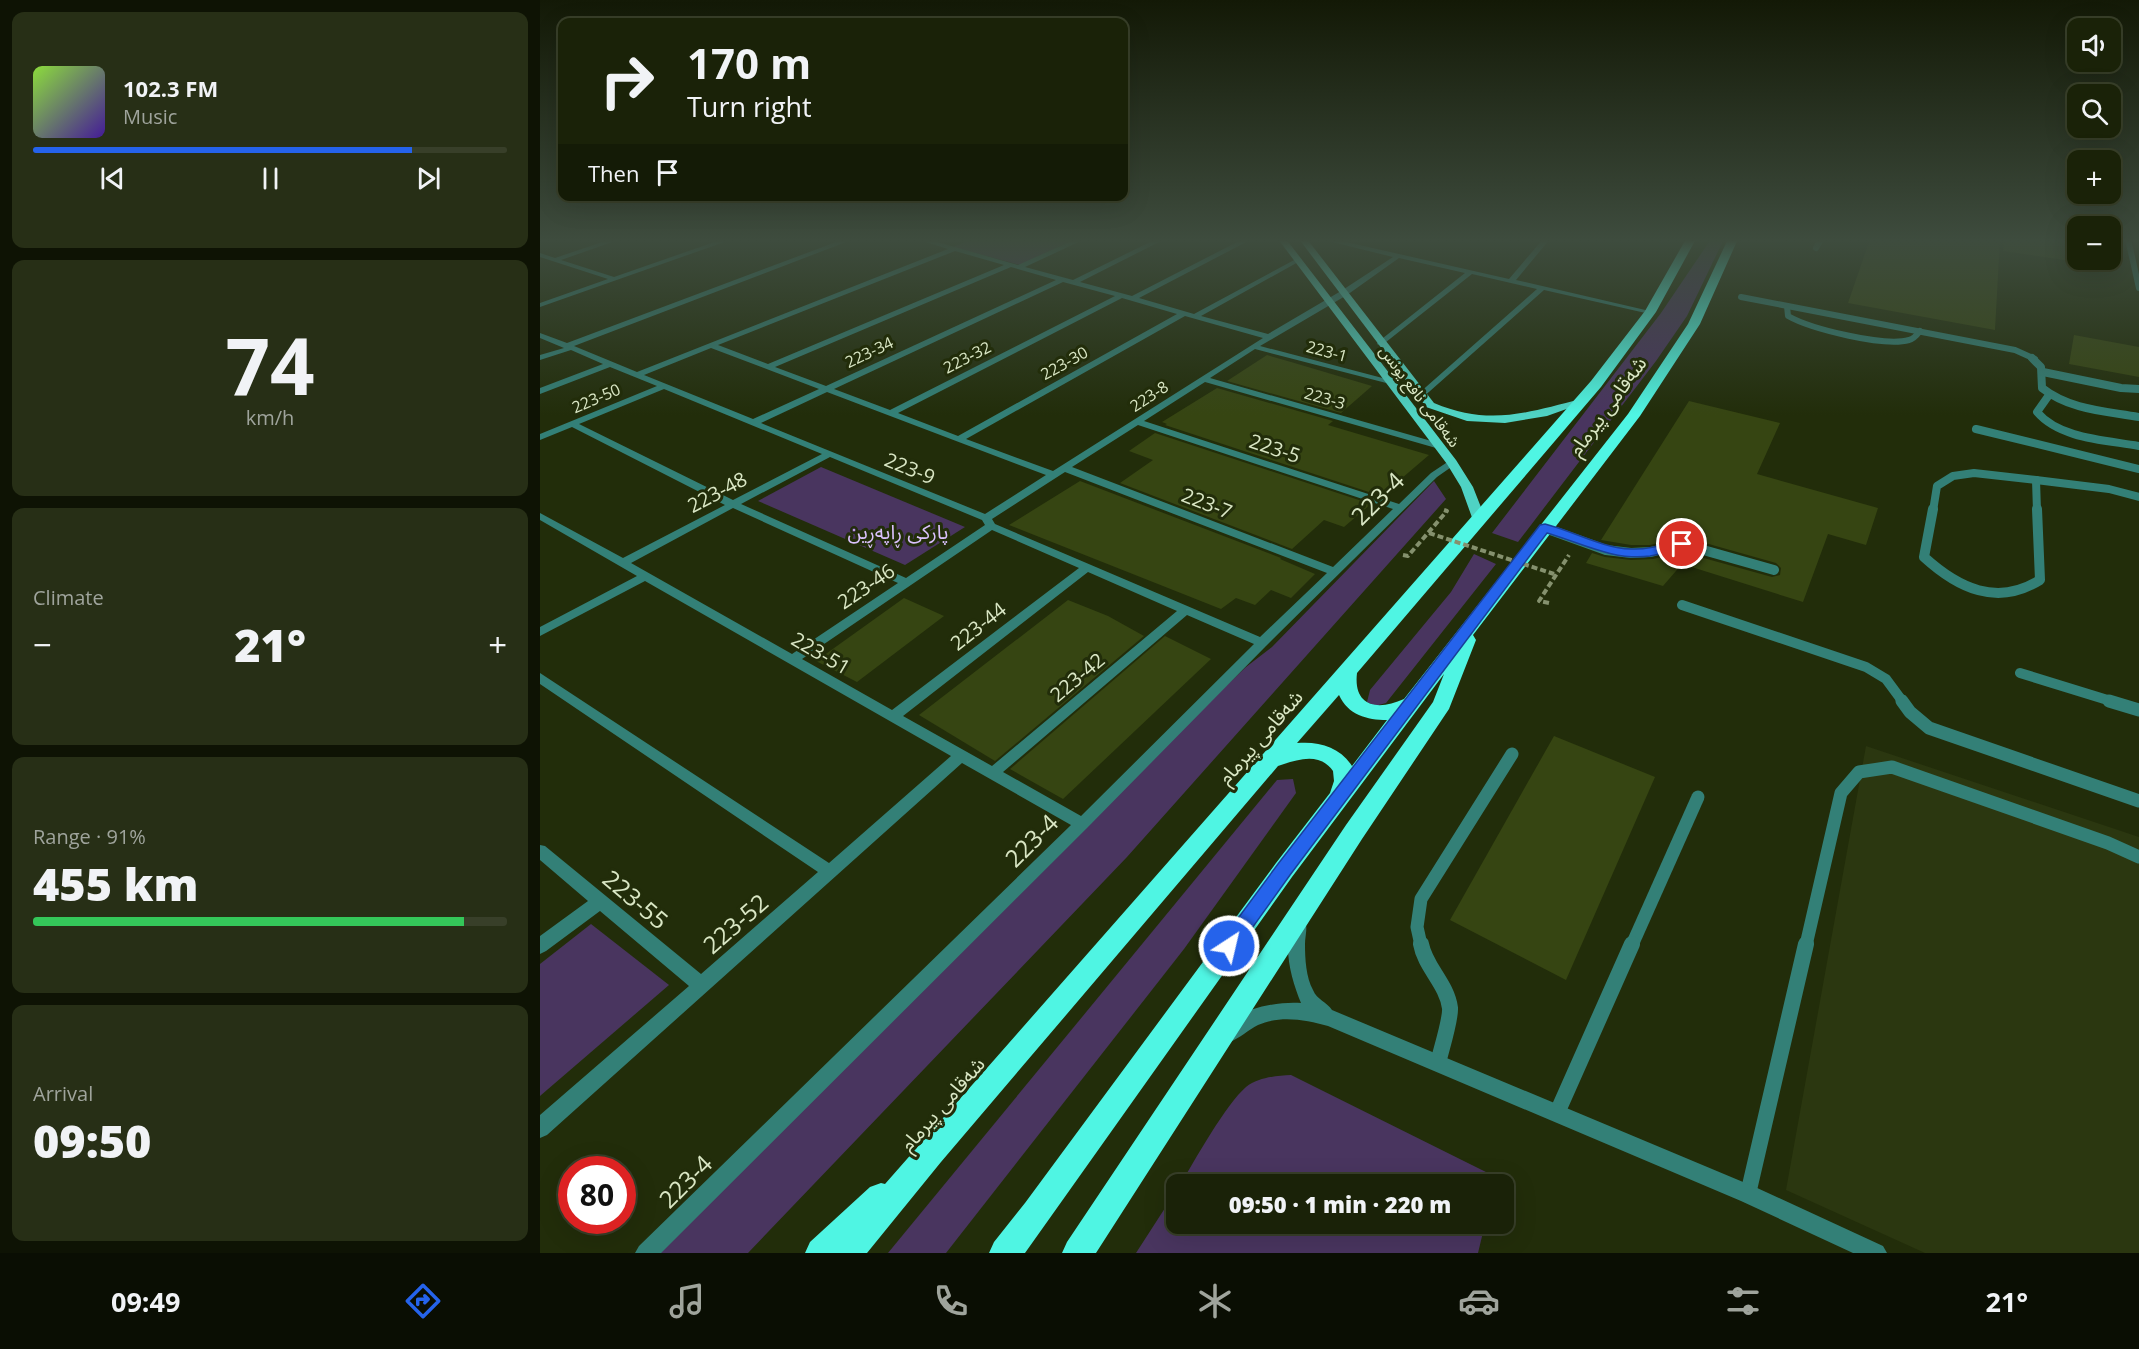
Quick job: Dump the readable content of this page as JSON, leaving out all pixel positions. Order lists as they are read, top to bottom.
{
  "streets": {
    "highway": ["شەقامی پیرمام"],
    "main road": ["شەقامی نافع یونس"],
    "street": [
      "223-1",
      "223-34",
      "223-32",
      "223-30",
      "223-8",
      "223-50",
      "223-3",
      "223-5",
      "223-9",
      "223-48",
      "223-4",
      "223-7",
      "223-46",
      "223-44",
      "223-51",
      "223-42",
      "223-55",
      "223-52"
    ]
  },
  "crossings": [
    ["223-1", "223-8"],
    ["223-1", "شەقامی نافع یونس"],
    ["223-34", "223-9"],
    ["223-8", "شەقامی نافع یونس"],
    ["223-8", "223-3"],
    ["223-8", "223-5"],
    ["223-8", "223-9"],
    ["223-8", "223-7"],
    ["223-8", "223-46"],
    ["شەقامی نافع یونس", "223-3"],
    ["شەقامی نافع یونس", "شەقامی پیرمام"],
    ["شەقامی نافع یونس", "223-4"],
    ["223-50", "223-9"],
    ["223-5", "223-4"],
    ["223-9", "223-48"],
    ["223-9", "223-4"],
    ["223-9", "223-46"],
    ["223-9", "223-44"],
    ["223-9", "223-42"],
    ["223-48", "223-51"],
    ["223-4", "223-7"],
    ["223-4", "223-51"],
    ["223-46", "223-51"],
    ["223-44", "223-51"],
    ["223-51", "223-42"],
    ["223-51", "223-52"],
    ["223-55", "223-52"]
  ],
  "parks": ["پارکی ڕاپەڕین"],
  "page": {
    "map_buttons": ["+", "−"],
    "turn": ["170 m", "Turn right"],
    "song": ["102.3 FM", "Music"],
    "then": "Then",
    "tile": [
      ["74", "km/h"],
      "Climate",
      ["Range · 91%", "455 km"],
      ["Arrival", "09:50"]
    ],
    "heat": ["−", "21°", "+"],
    "limit": "80",
    "trip": "09:50 · 1 min · 220 m",
    "tabs": ["09:49", "21°"]
  }
}
